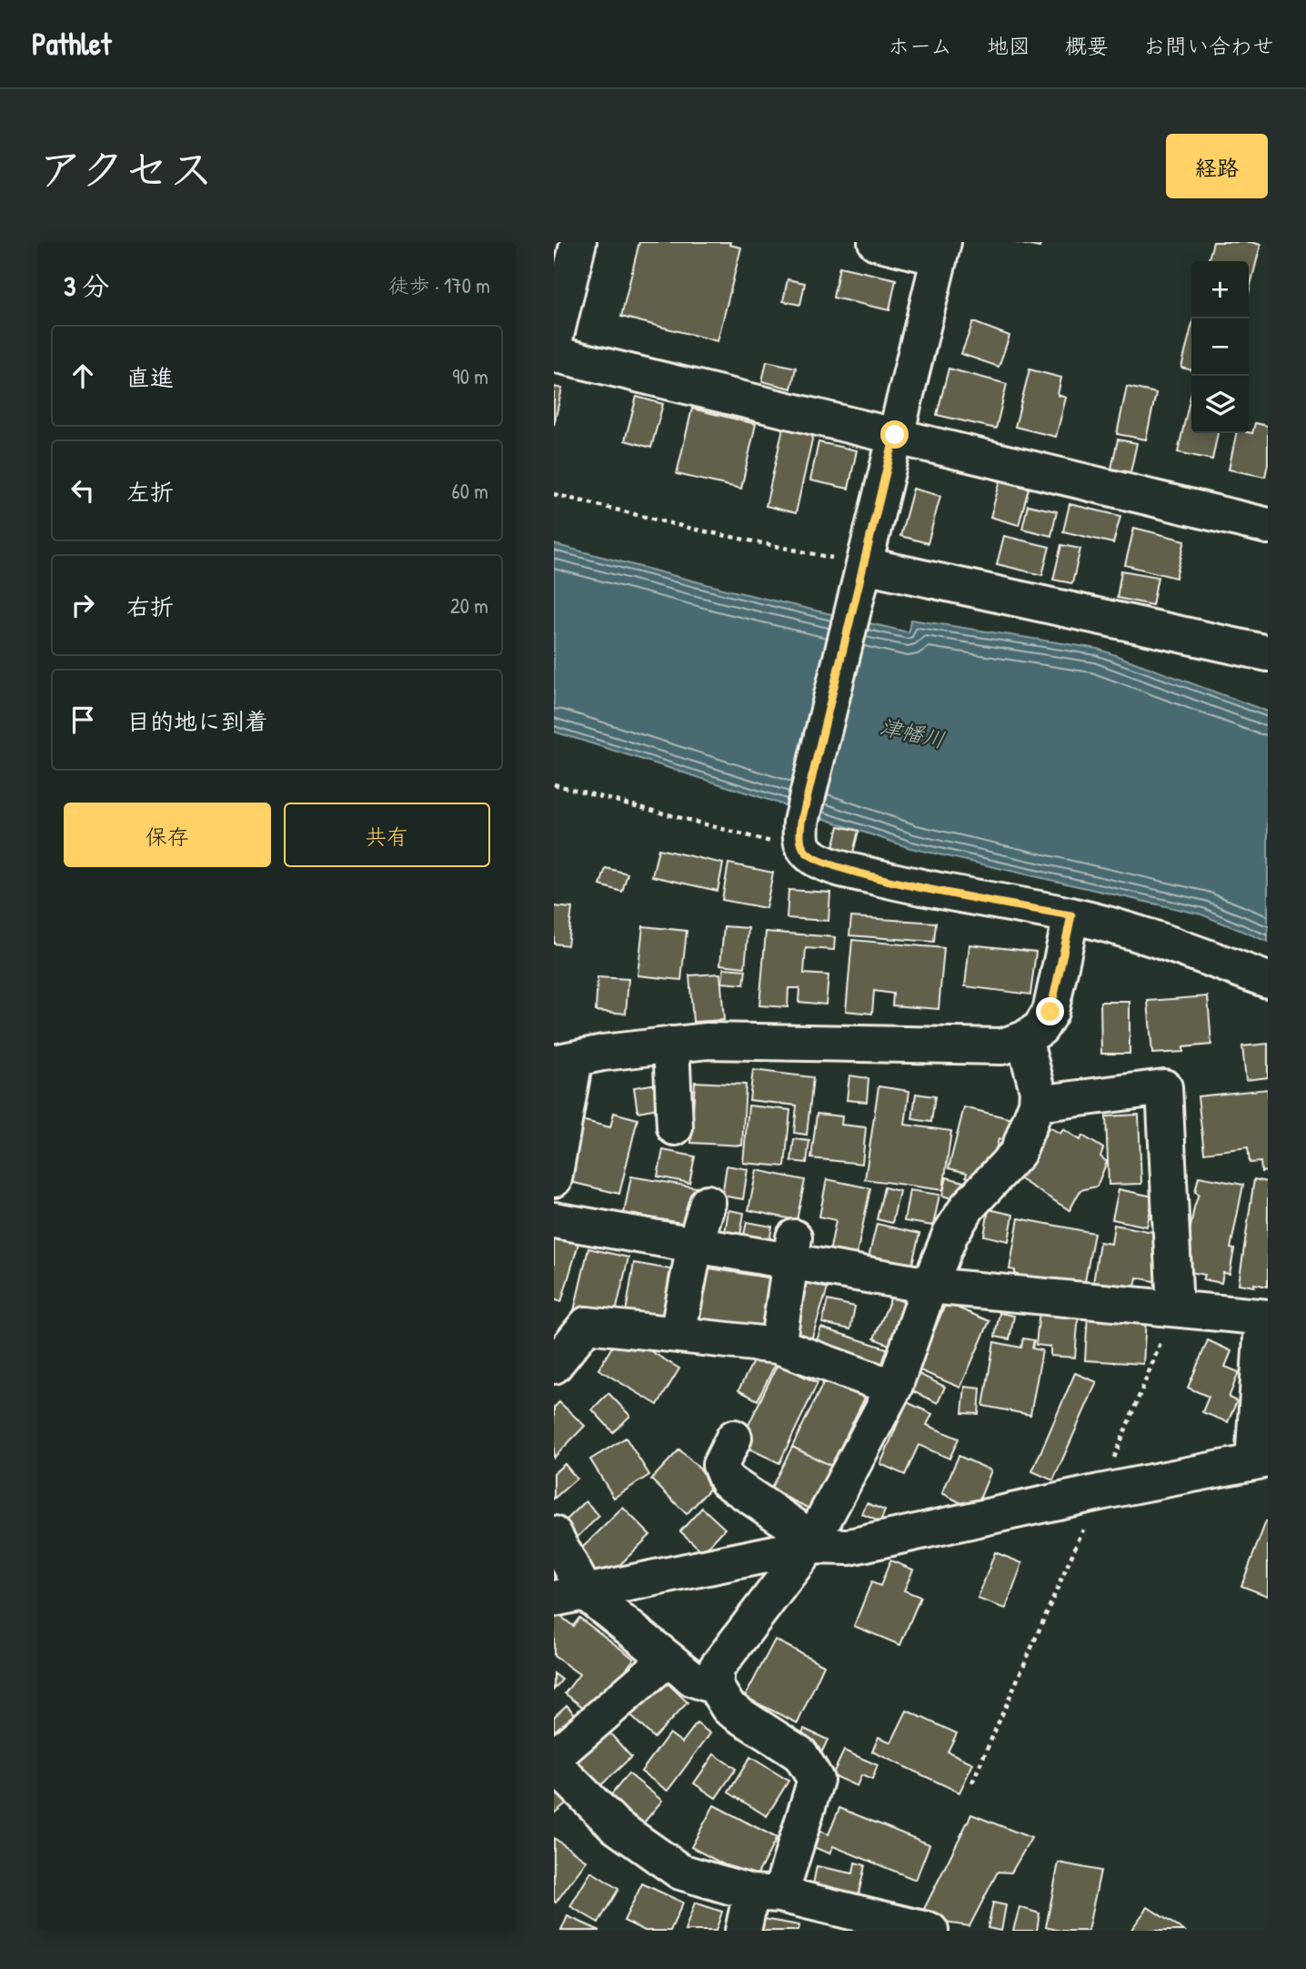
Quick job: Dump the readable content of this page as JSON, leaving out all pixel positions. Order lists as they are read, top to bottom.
{
  "water": ["津幡川"],
  "page": {
    "header": "Pathlet",
    "nav": [
      "ホーム",
      "地図",
      "概要",
      "お問い合わせ"
    ],
    "title": "アクセス",
    "buttons": [
      "経路",
      ["保存", "共有"]
    ],
    "heading": ["3 分", "徒歩 · 170 m"],
    "map_buttons": ["+", "−"],
    "list": [
      ["直進", "90 m"],
      ["左折", "60 m"],
      ["右折", "20 m"],
      "目的地に到着"
    ]
  }
}
